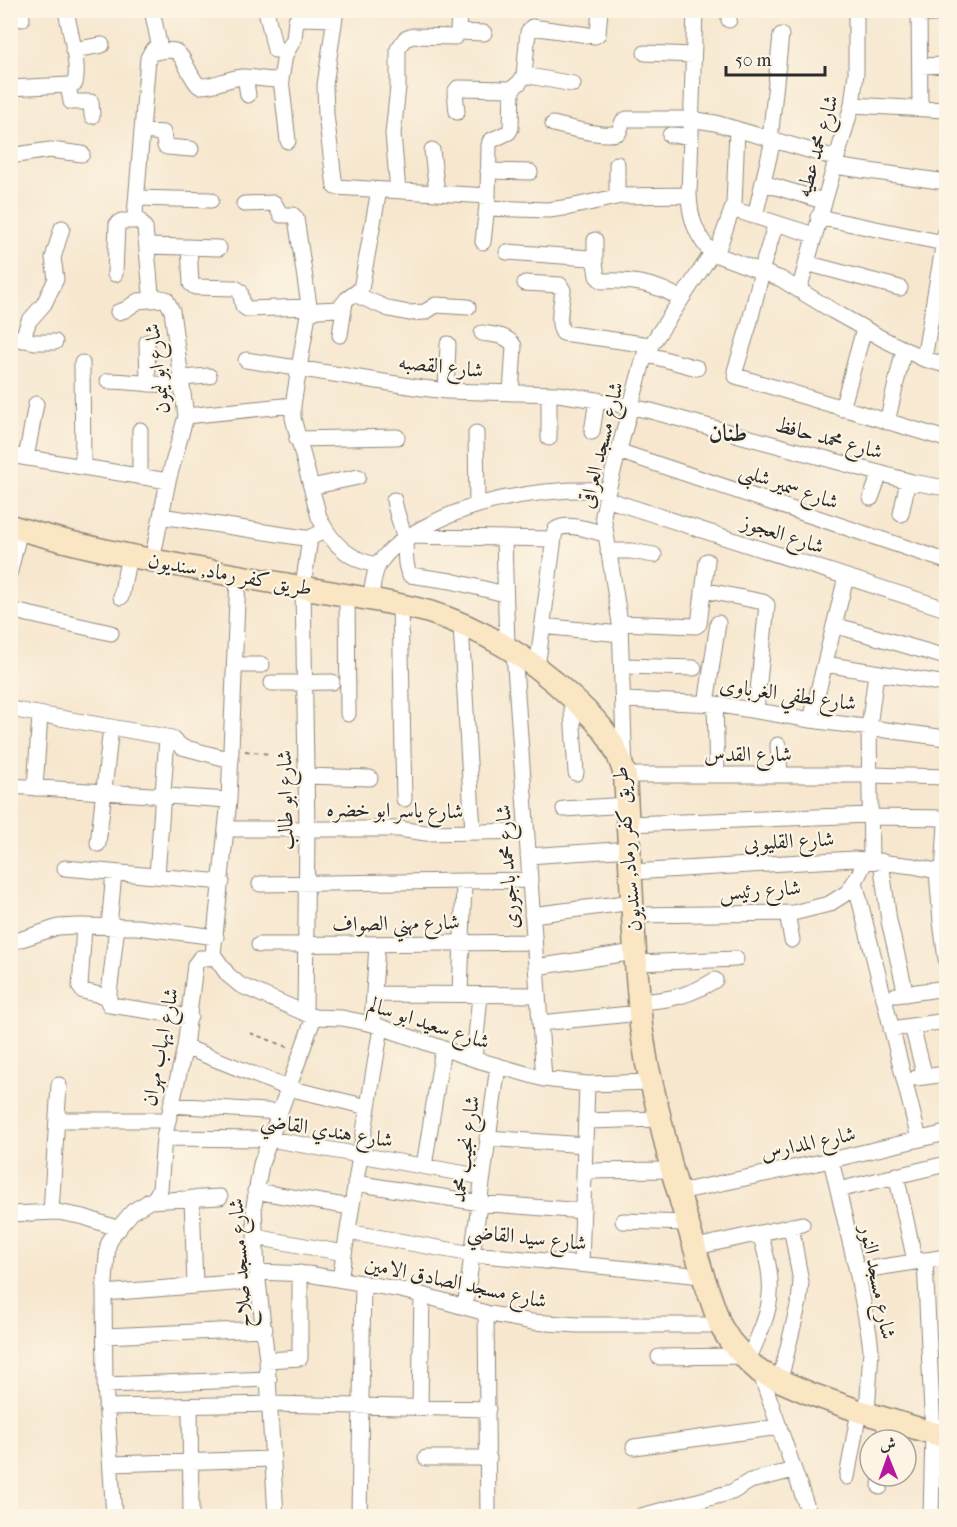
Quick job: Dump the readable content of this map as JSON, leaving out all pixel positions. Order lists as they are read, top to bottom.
{
  "streets": {
    "street": [
      "شارع محمد عطيه",
      "شارع القصبه",
      "شارع ابو ليمون",
      "شارع محمد حافظ",
      "شارع مسجد العراقى",
      "شارع سمير شلبى",
      "شارع العجوز",
      "طريق كفر رماد, سنديون",
      "شارع لطفي الغرباوى",
      "شارع القدس",
      "شارع ابو طالب",
      "شارع ياسر ابو خضره",
      "شارع القليوبى",
      "شارع محمد باجورى",
      "شارع رئيس",
      "شارع مهني الصواف",
      "شارع سعيد ابو سالم",
      "شارع ايهاب مهران",
      "شارع هندي القاضي",
      "شارع المدارس",
      "شارع نجيب محمد",
      "شارع سيد القاضي",
      "شارع مسجد صلاح",
      "شارع مسجد الصادق الامين",
      "شارع مسجد النور"
    ]
  },
  "crossings": [
    ["شارع القصبه", "شارع محمد حافظ"],
    ["شارع القصبه", "شارع مسجد العراقى"],
    ["شارع ابو ليمون", "طريق كفر رماد, سنديون"],
    ["شارع محمد حافظ", "شارع مسجد العراقى"],
    ["شارع مسجد العراقى", "شارع سمير شلبى"],
    ["شارع مسجد العراقى", "شارع العجوز"],
    ["شارع مسجد العراقى", "طريق كفر رماد, سنديون"],
    ["شارع مسجد العراقى", "شارع لطفي الغرباوى"],
    ["شارع مسجد العراقى", "شارع القدس"],
    ["طريق كفر رماد, سنديون", "شارع القدس"],
    ["طريق كفر رماد, سنديون", "شارع ابو طالب"],
    ["طريق كفر رماد, سنديون", "شارع القليوبى"],
    ["طريق كفر رماد, سنديون", "شارع محمد باجورى"],
    ["طريق كفر رماد, سنديون", "شارع رئيس"],
    ["طريق كفر رماد, سنديون", "شارع سعيد ابو سالم"],
    ["طريق كفر رماد, سنديون", "شارع المدارس"],
    ["طريق كفر رماد, سنديون", "شارع سيد القاضي"],
    ["طريق كفر رماد, سنديون", "شارع مسجد الصادق الامين"],
    ["شارع ابو طالب", "شارع ياسر ابو خضره"],
    ["شارع ابو طالب", "شارع مهني الصواف"],
    ["شارع ابو طالب", "شارع سعيد ابو سالم"],
    ["شارع ابو طالب", "شارع مسجد صلاح"],
    ["شارع ياسر ابو خضره", "شارع محمد باجورى"],
    ["شارع القليوبى", "شارع رئيس"],
    ["شارع محمد باجورى", "شارع رئيس"],
    ["شارع محمد باجورى", "شارع مهني الصواف"],
    ["شارع محمد باجورى", "شارع سعيد ابو سالم"],
    ["شارع سعيد ابو سالم", "شارع ايهاب مهران"],
    ["شارع سعيد ابو سالم", "شارع نجيب محمد"],
    ["شارع سعيد ابو سالم", "شارع مسجد صلاح"],
    ["شارع ايهاب مهران", "شارع هندي القاضي"],
    ["شارع ايهاب مهران", "شارع مسجد الصادق الامين"],
    ["شارع هندي القاضي", "شارع نجيب محمد"],
    ["شارع هندي القاضي", "شارع مسجد صلاح"],
    ["شارع المدارس", "شارع مسجد النور"],
    ["شارع نجيب محمد", "شارع سيد القاضي"],
    ["شارع نجيب محمد", "شارع مسجد الصادق الامين"],
    ["شارع مسجد صلاح", "شارع مسجد الصادق الامين"]
  ],
  "districts": ["طنان"],
  "scale_bar": "50 m",
  "north": "top"
}
